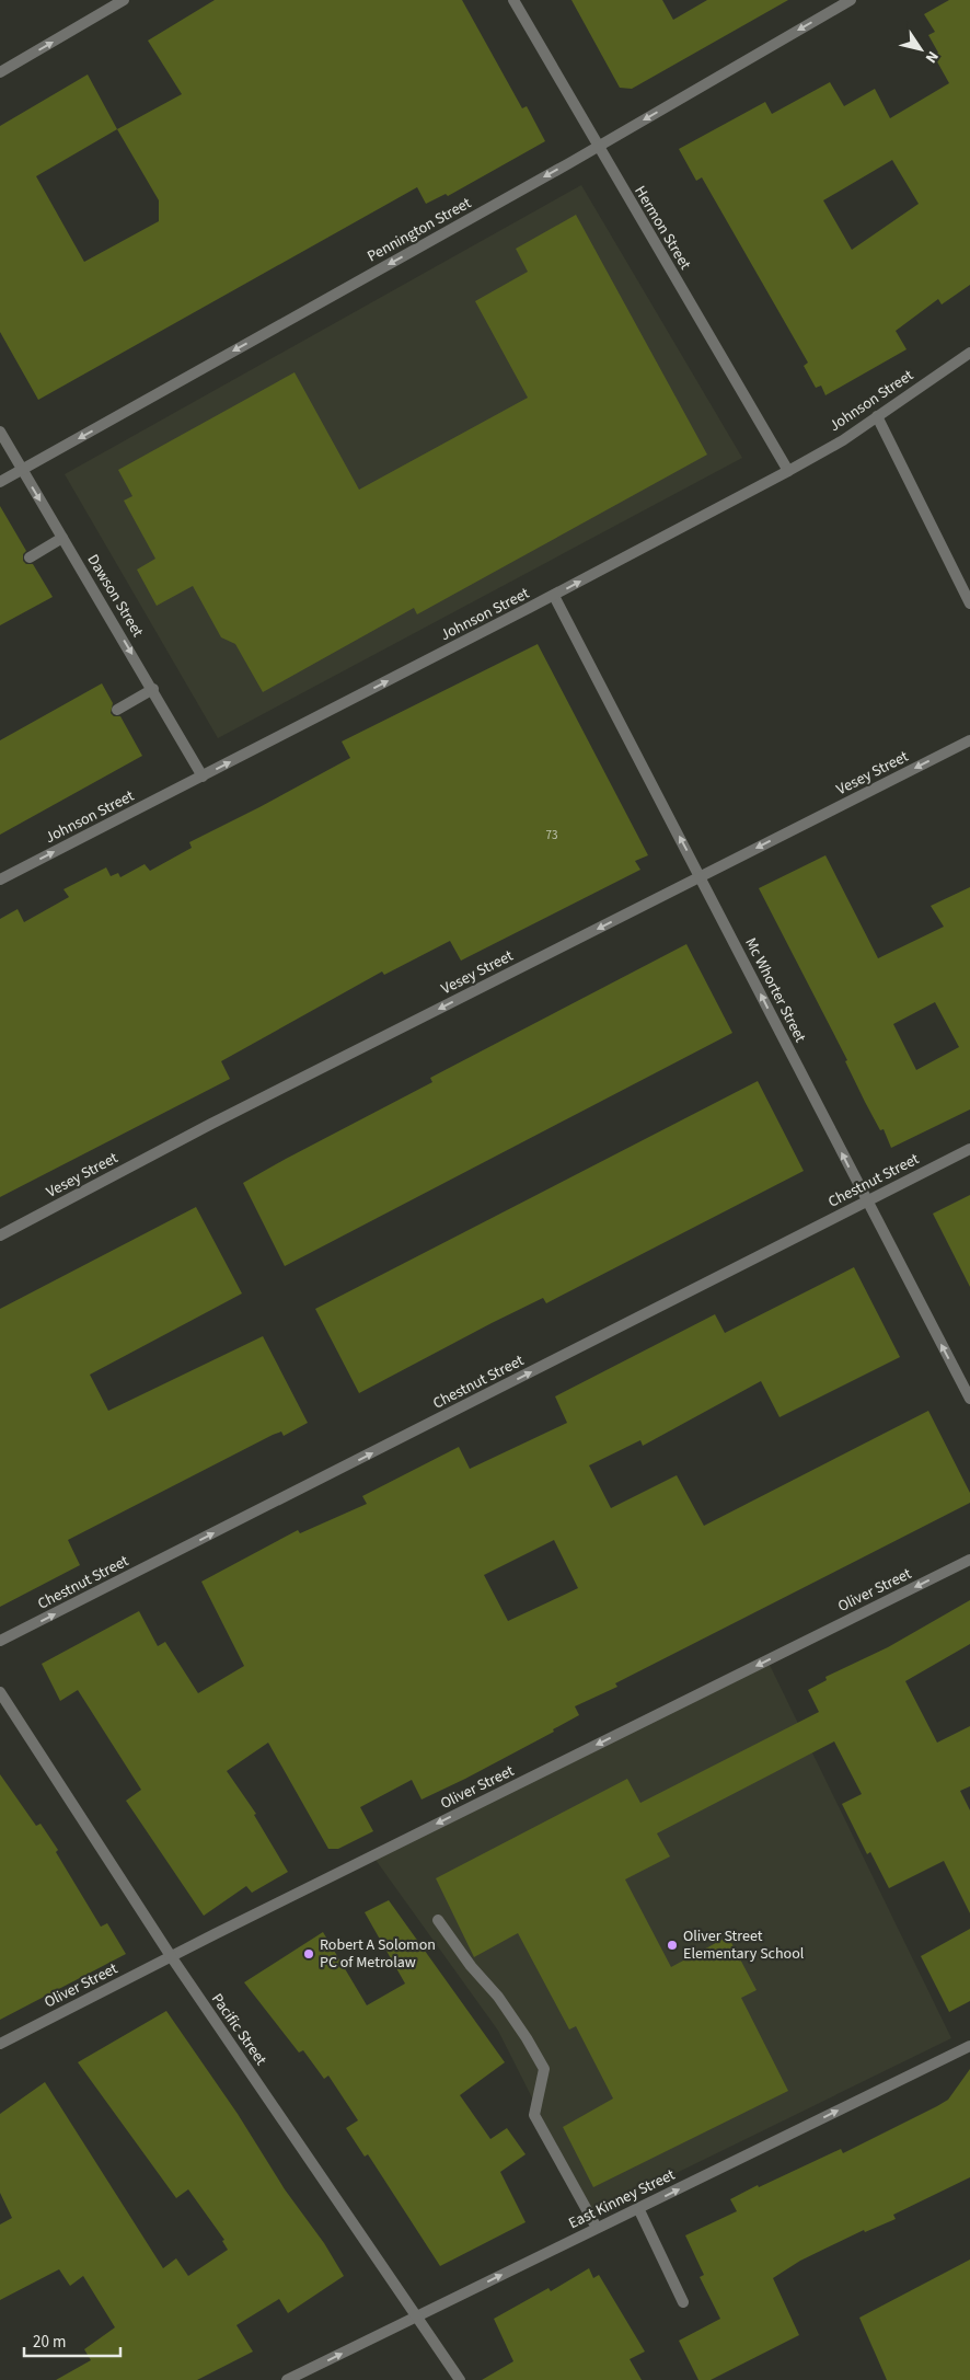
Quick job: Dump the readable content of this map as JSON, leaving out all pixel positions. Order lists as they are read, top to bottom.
{
  "streets": {
    "street": [
      "Hermon Street",
      "Pennington Street",
      "Johnson Street",
      "Dawson Street",
      "Vesey Street",
      "Mc Whorter Street",
      "Chestnut Street",
      "Oliver Street",
      "Pacific Street",
      "East Kinney Street"
    ]
  },
  "crossings": [
    ["Hermon Street", "Pennington Street"],
    ["Hermon Street", "Johnson Street"],
    ["Pennington Street", "Dawson Street"],
    ["Johnson Street", "Dawson Street"],
    ["Johnson Street", "Mc Whorter Street"],
    ["Vesey Street", "Mc Whorter Street"],
    ["Mc Whorter Street", "Chestnut Street"],
    ["Oliver Street", "Pacific Street"],
    ["Pacific Street", "East Kinney Street"]
  ],
  "one_way": [
    "Pennington Street",
    "Johnson Street",
    "Dawson Street",
    "Vesey Street",
    "Mc Whorter Street",
    "Chestnut Street",
    "Oliver Street",
    "East Kinney Street"
  ],
  "places": ["Oliver Street Elementary School", "Robert A Solomon PC of Metrolaw"],
  "house_numbers": ["73"],
  "scale_bar": "20 m",
  "north": "bottom right"
}
